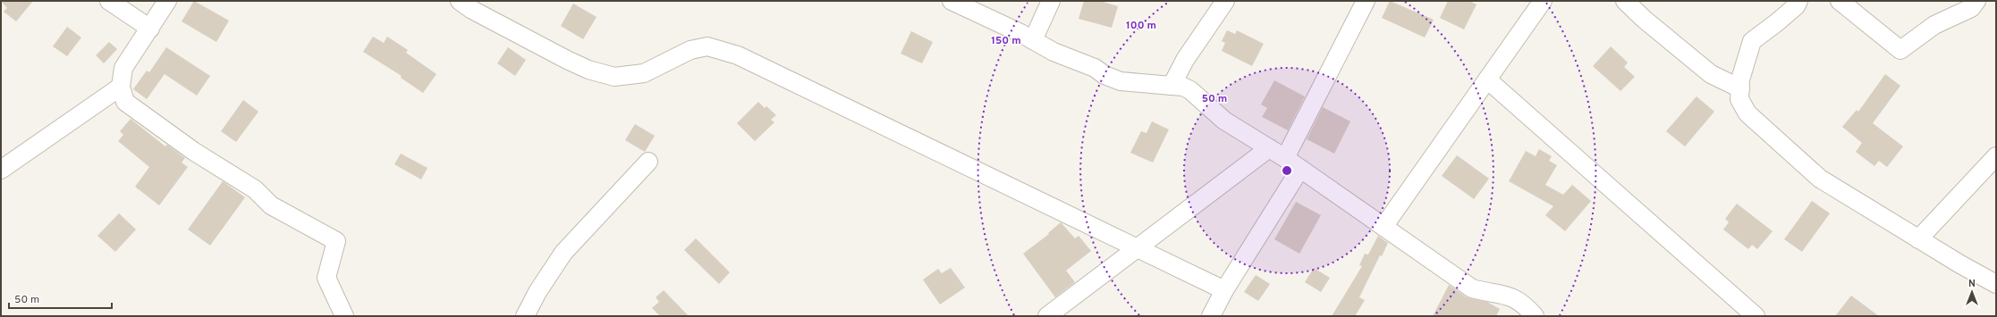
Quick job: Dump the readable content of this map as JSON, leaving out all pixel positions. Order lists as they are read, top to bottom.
{
  "scale_bar": "50 m",
  "north": "top",
  "rings": ["100 m", "150 m", "50 m"]
}
